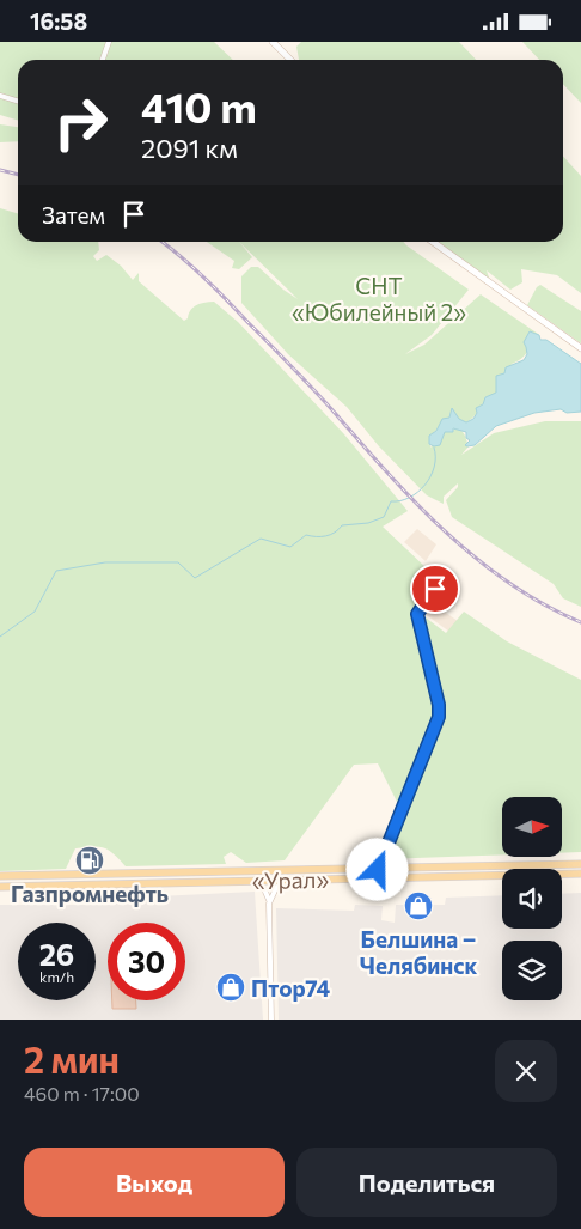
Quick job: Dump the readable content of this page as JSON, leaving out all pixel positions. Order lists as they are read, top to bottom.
{
  "streets": {
    "main road": ["«Урал»"]
  },
  "parks": ["СНТ «Юбилейный 2»"],
  "places": {
    "fuel station": ["Газпромнефть"],
    "shop": ["Белшина – Челябинск", "Птор74"]
  },
  "north": "right",
  "page": {
    "status": "16:58",
    "turn": ["410 m", "2091 км"],
    "then": "Затем",
    "speed": "26 km/h",
    "limit": "30",
    "heading": ["2 мин", "460 m · 17:00"],
    "buttons": ["Выход", "Поделиться"]
  }
}
